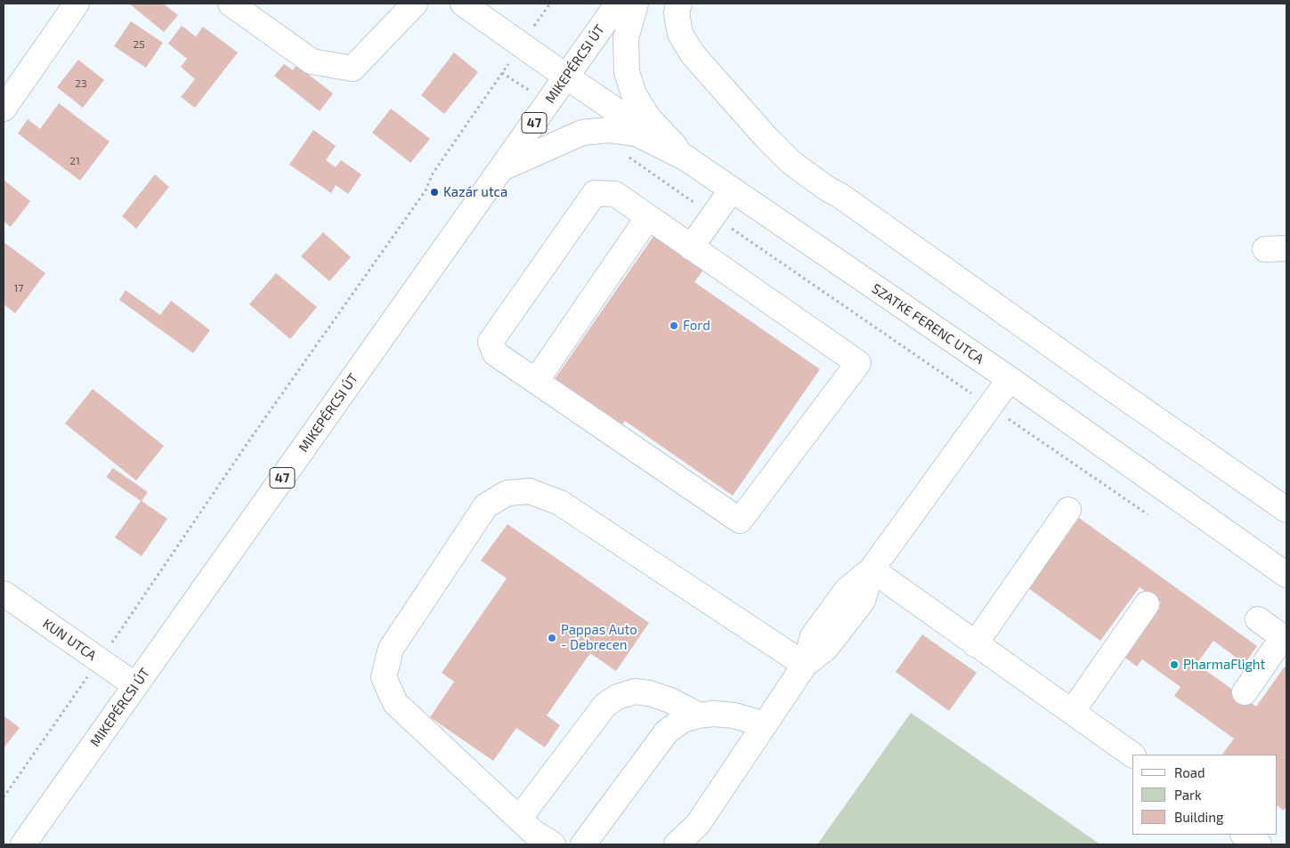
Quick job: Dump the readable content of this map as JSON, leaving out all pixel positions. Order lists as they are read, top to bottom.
{
  "streets": {
    "main road": [
      "MIKEPÉRCSI ÚT",
      "47",
      "SZATKE FERENC UTCA",
      "KUN UTCA"
    ]
  },
  "crossings": [
    ["MIKEPÉRCSI ÚT", "SZATKE FERENC UTCA"],
    ["MIKEPÉRCSI ÚT", "KUN UTCA"]
  ],
  "places": [
    "Kazár utca",
    "Ford",
    "Pappas Auto - Debrecen",
    "PharmaFlight"
  ],
  "house_numbers": [
    "25",
    "23",
    "21",
    "17"
  ],
  "legend": ["Road", "Park", "Building"]
}
